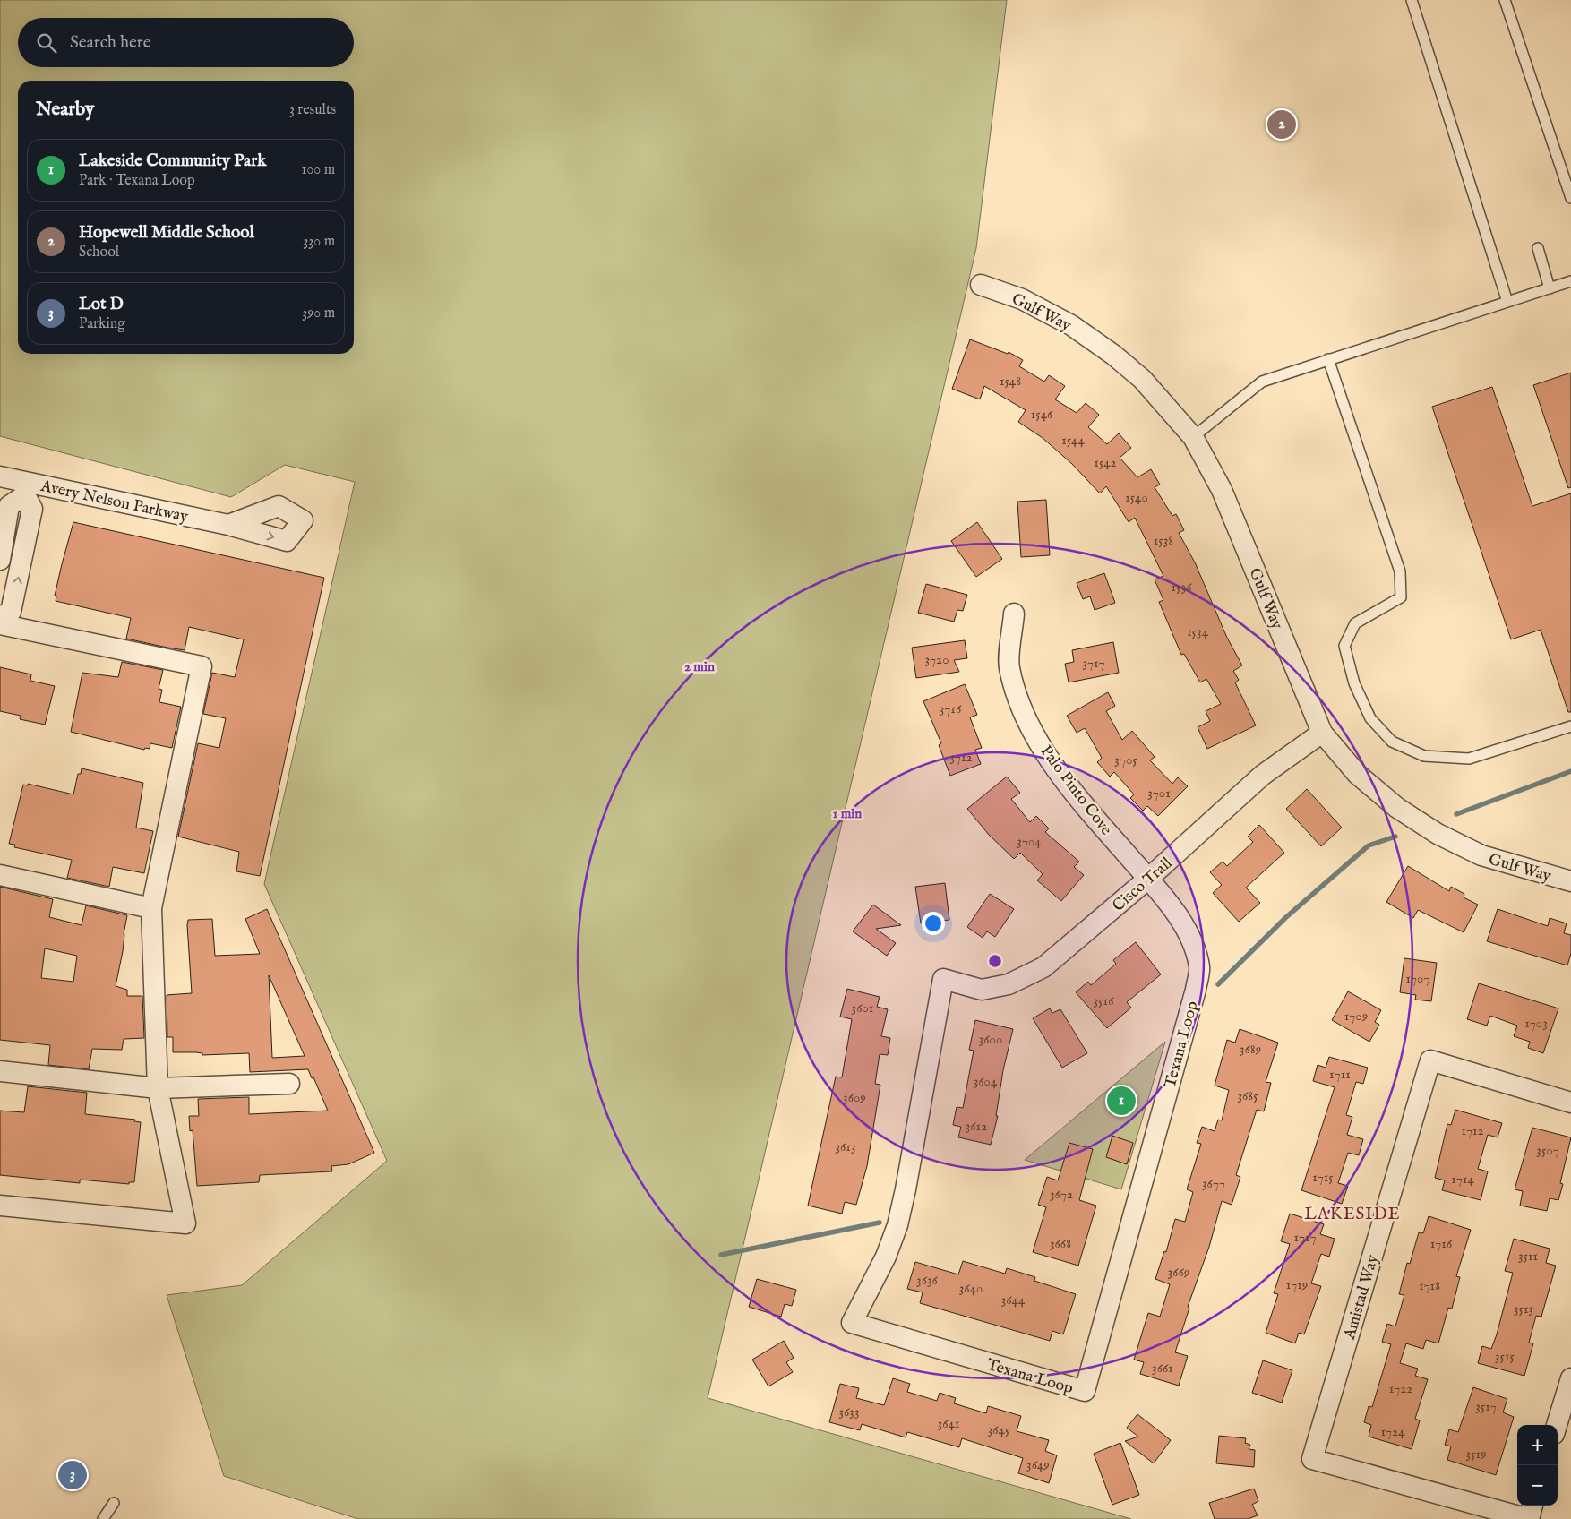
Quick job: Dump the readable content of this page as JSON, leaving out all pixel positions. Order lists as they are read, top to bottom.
{
  "streets": {
    "street": [
      "Gulf Way",
      "Avery Nelson Parkway",
      "Palo Pinto Cove",
      "Cisco Trail",
      "Texana Loop",
      "Amistad Way"
    ]
  },
  "crossings": [
    ["Gulf Way", "Cisco Trail"],
    ["Palo Pinto Cove", "Cisco Trail"],
    ["Palo Pinto Cove", "Texana Loop"],
    ["Cisco Trail", "Texana Loop"]
  ],
  "districts": ["LAKESIDE"],
  "house_numbers": [
    "1548",
    "1546",
    "1544",
    "1542",
    "1540",
    "1538",
    "1536",
    "1534",
    "3720",
    "3717",
    "3716",
    "3712",
    "3705",
    "3701",
    "3704",
    "1707",
    "3516",
    "3601",
    "1709",
    "1703",
    "3600",
    "3689",
    "1711",
    "3604",
    "3685",
    "3609",
    "3612",
    "1712",
    "3613",
    "3507",
    "1715",
    "1714",
    "3677",
    "3672",
    "1717",
    "3668",
    "1716",
    "3511",
    "3669",
    "3636",
    "1719",
    "1718",
    "3640",
    "3644",
    "3513",
    "3515",
    "3661",
    "1722",
    "3517",
    "3633",
    "3641",
    "3645",
    "1724",
    "3519",
    "3649"
  ],
  "page": {
    "search": "Search here",
    "heading": ["Nearby", "3 results"],
    "pins": ["2", "1", "3"],
    "list": [
      {
        "mark": "1",
        "name": "Lakeside Community Park",
        "note": "Park · Texana Loop",
        "value": "100 m"
      },
      {
        "mark": "2",
        "name": "Hopewell Middle School",
        "note": "School",
        "value": "330 m"
      },
      {
        "mark": "3",
        "name": "Lot D",
        "note": "Parking",
        "value": "390 m"
      }
    ],
    "map_buttons": ["+", "−"]
  },
  "rings": ["2 min", "1 min"]
}
